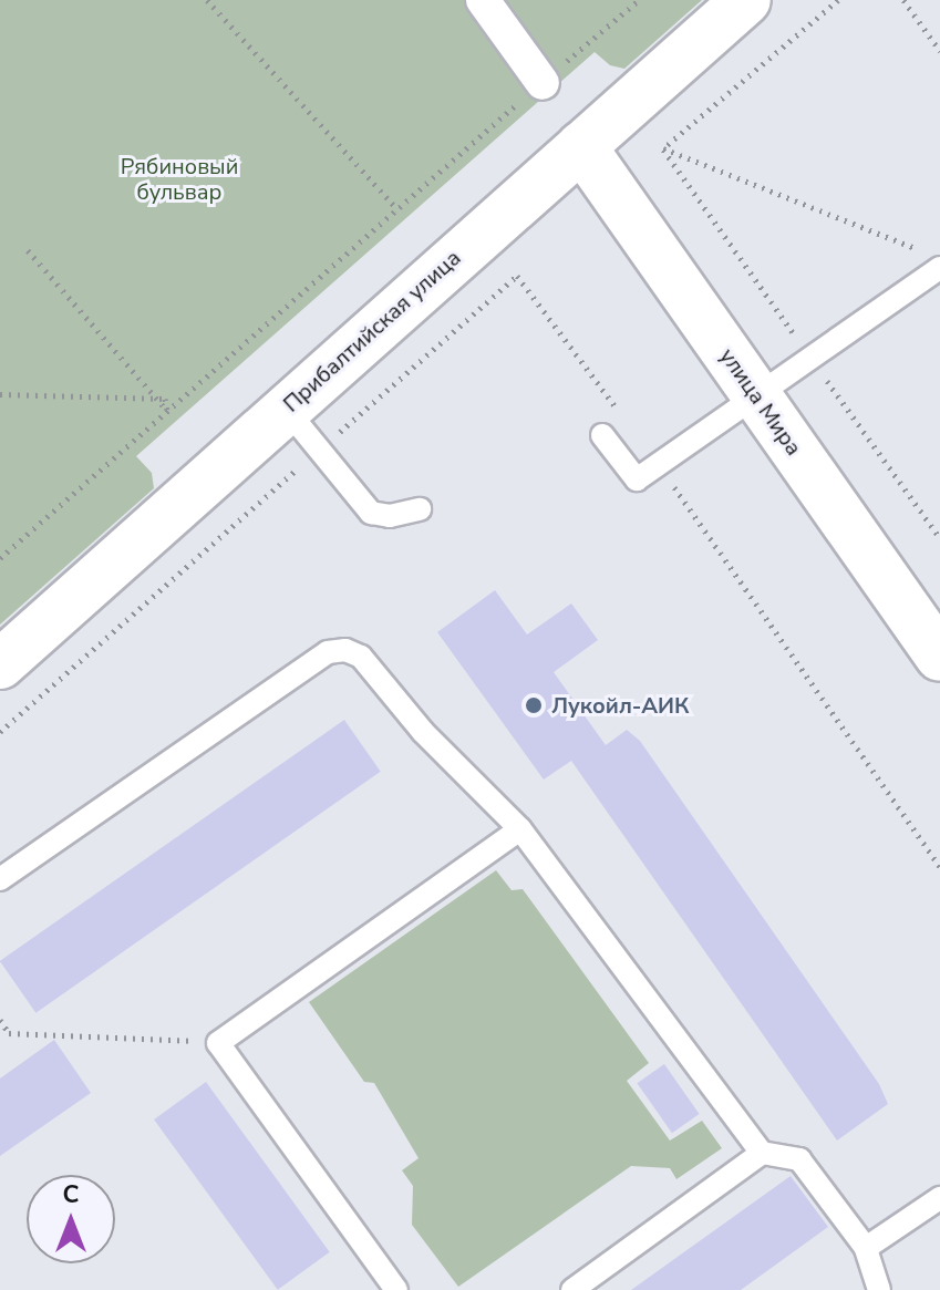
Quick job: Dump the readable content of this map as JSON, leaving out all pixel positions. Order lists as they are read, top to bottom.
{
  "streets": {
    "street": ["Прибалтийская улица", "улица Мира"]
  },
  "crossings": [
    ["Прибалтийская улица", "улица Мира"]
  ],
  "parks": ["Рябиновый бульвар"],
  "places": ["Лукойл-АИК"],
  "north": "top"
}
